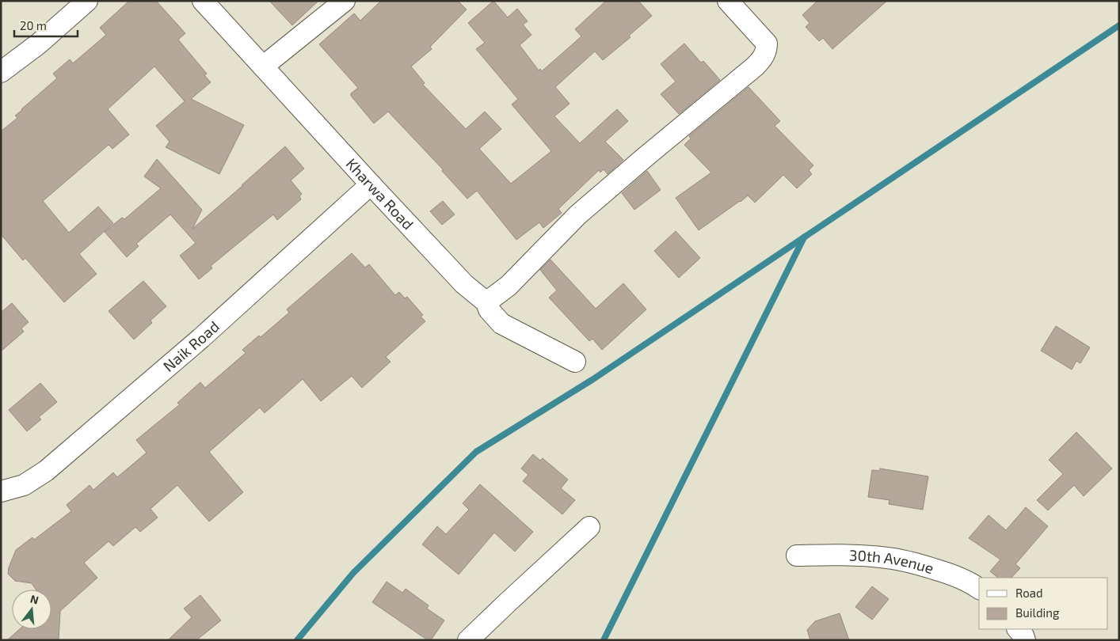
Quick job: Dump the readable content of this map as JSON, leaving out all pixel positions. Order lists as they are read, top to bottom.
{
  "streets": {
    "street": ["Kharwa Road", "Naik Road", "30th Avenue"]
  },
  "crossings": [
    ["Kharwa Road", "Naik Road"]
  ],
  "legend": ["Road", "Building"],
  "scale_bar": "20 m",
  "north": "top"
}
